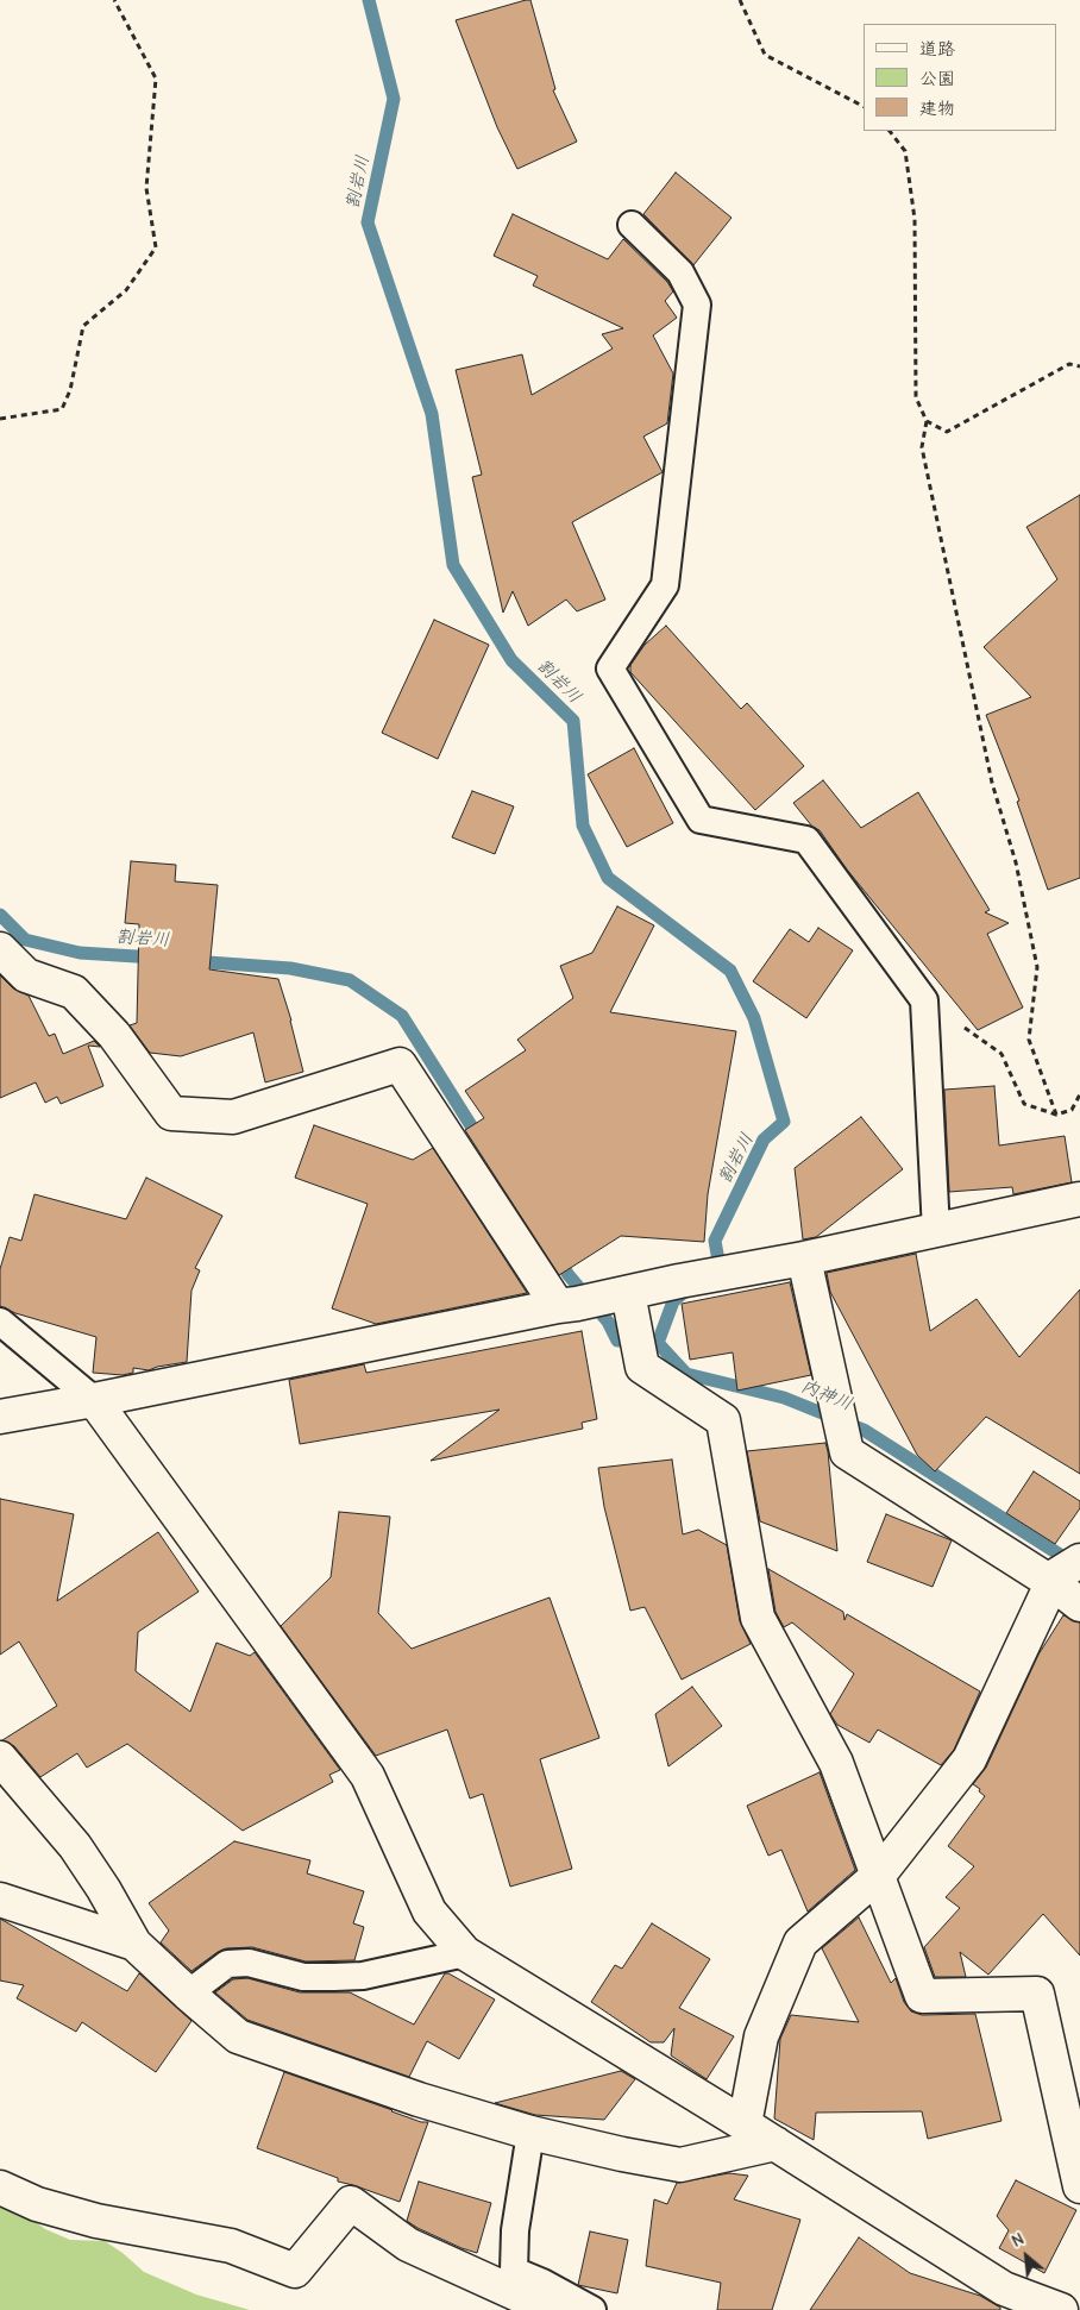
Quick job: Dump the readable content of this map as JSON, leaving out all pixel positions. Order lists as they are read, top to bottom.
{
  "water": ["割岩川", "内神川"],
  "legend": ["道路", "公園", "建物"],
  "north": "top left"
}
